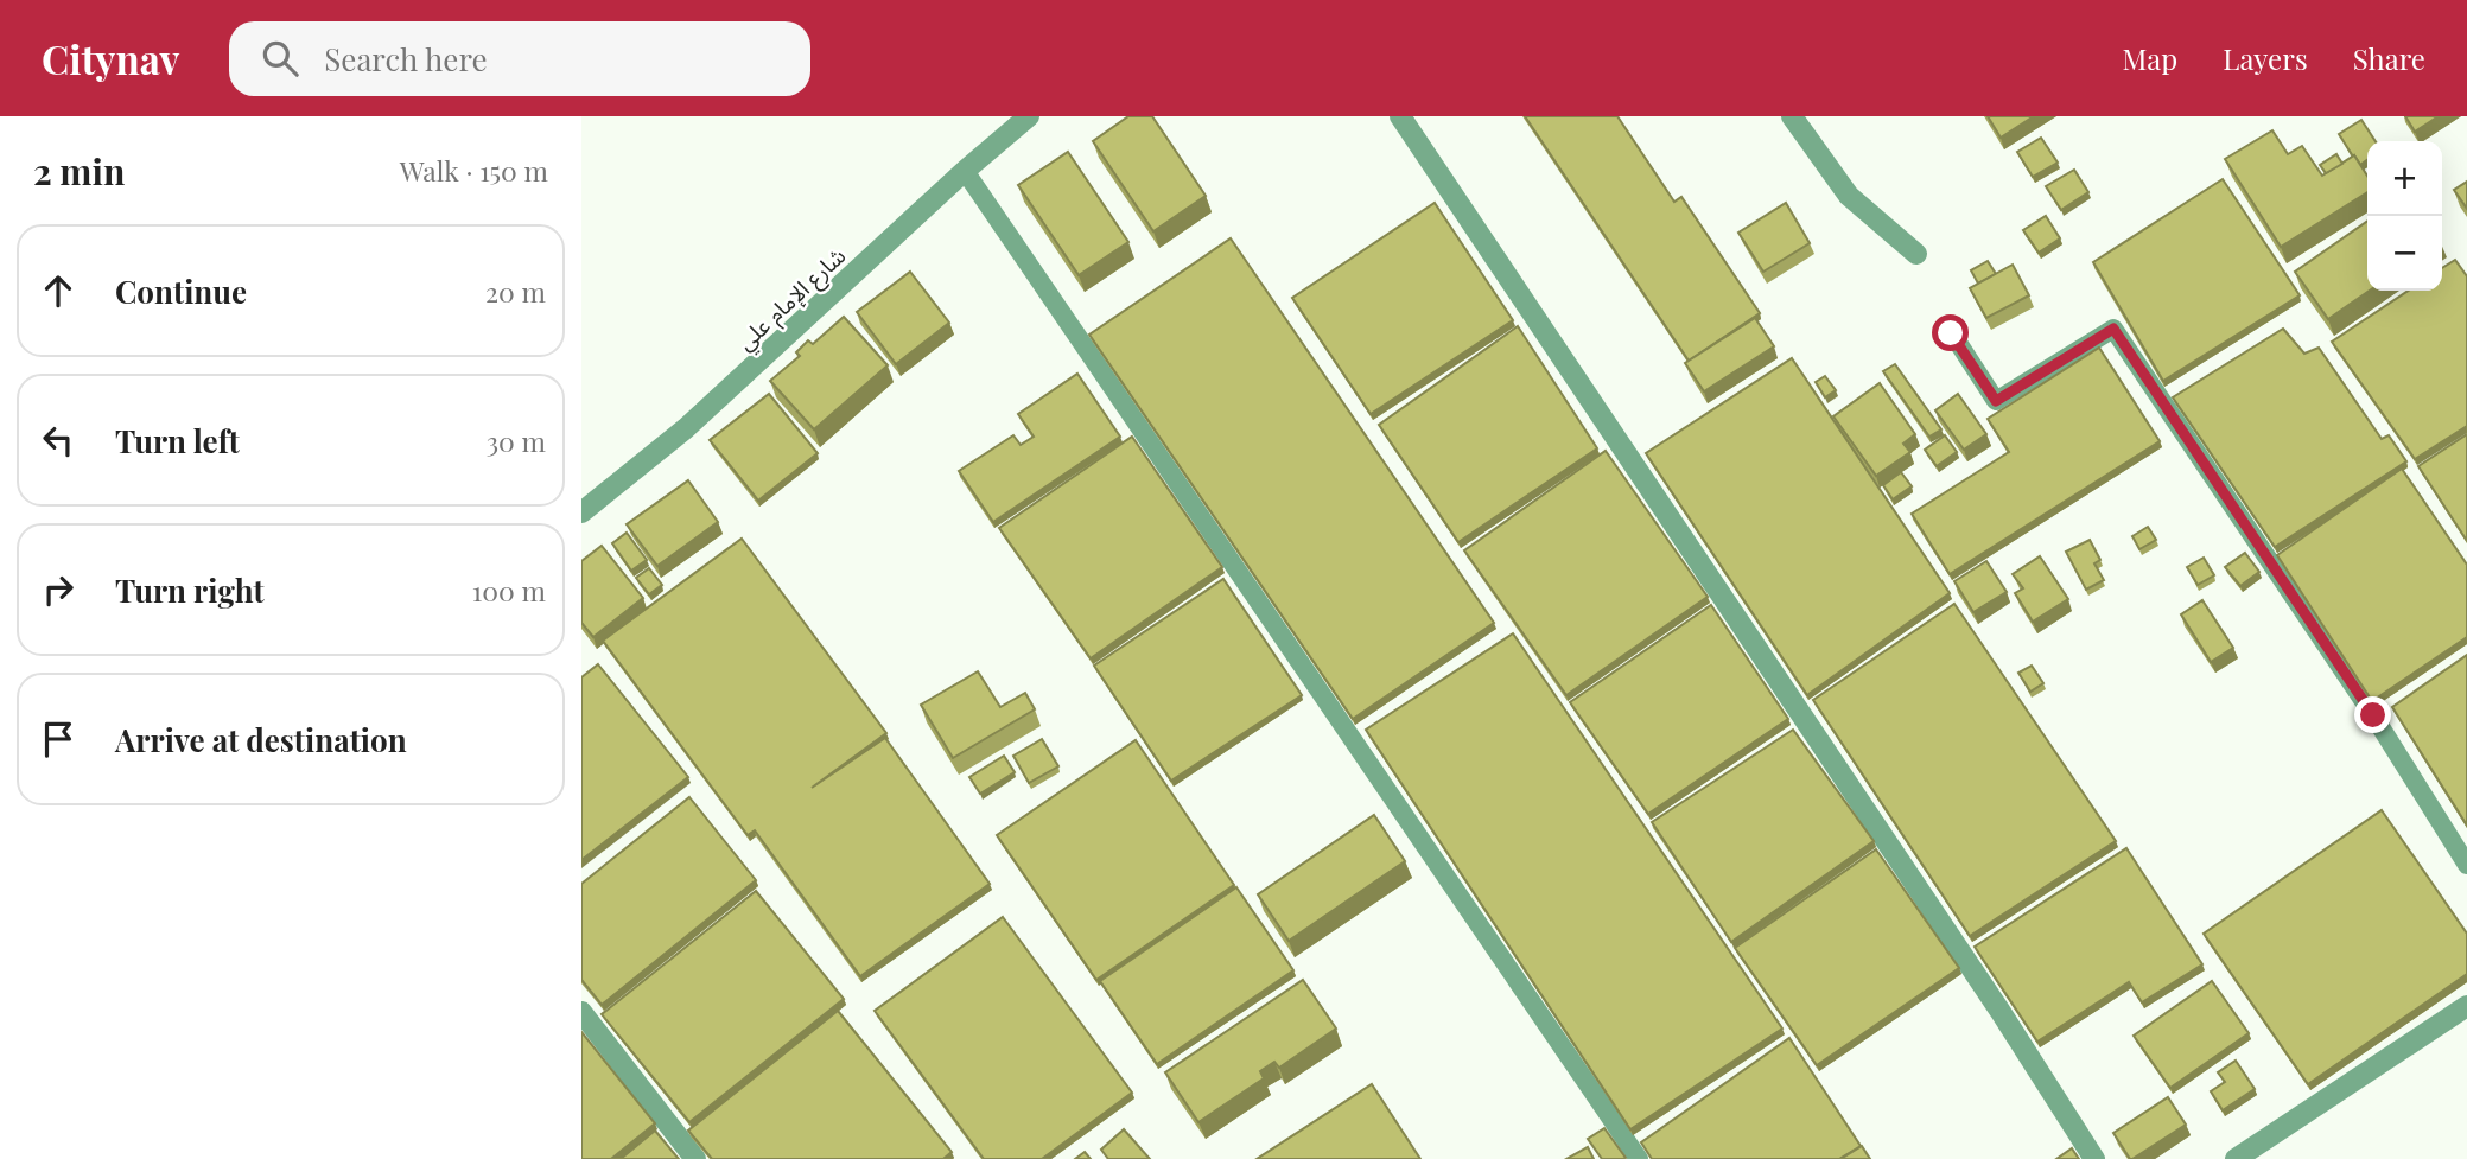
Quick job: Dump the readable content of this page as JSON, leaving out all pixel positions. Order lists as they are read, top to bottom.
{
  "streets": {
    "street": ["شارع الإمام علي"]
  },
  "page": {
    "header": "Citynav",
    "search": "Search here",
    "nav": ["Map", "Layers", "Share"],
    "heading": ["2 min", "Walk · 150 m"],
    "map_buttons": ["+", "−"],
    "list": [
      ["Continue", "20 m"],
      ["Turn left", "30 m"],
      ["Turn right", "100 m"],
      "Arrive at destination"
    ]
  }
}
